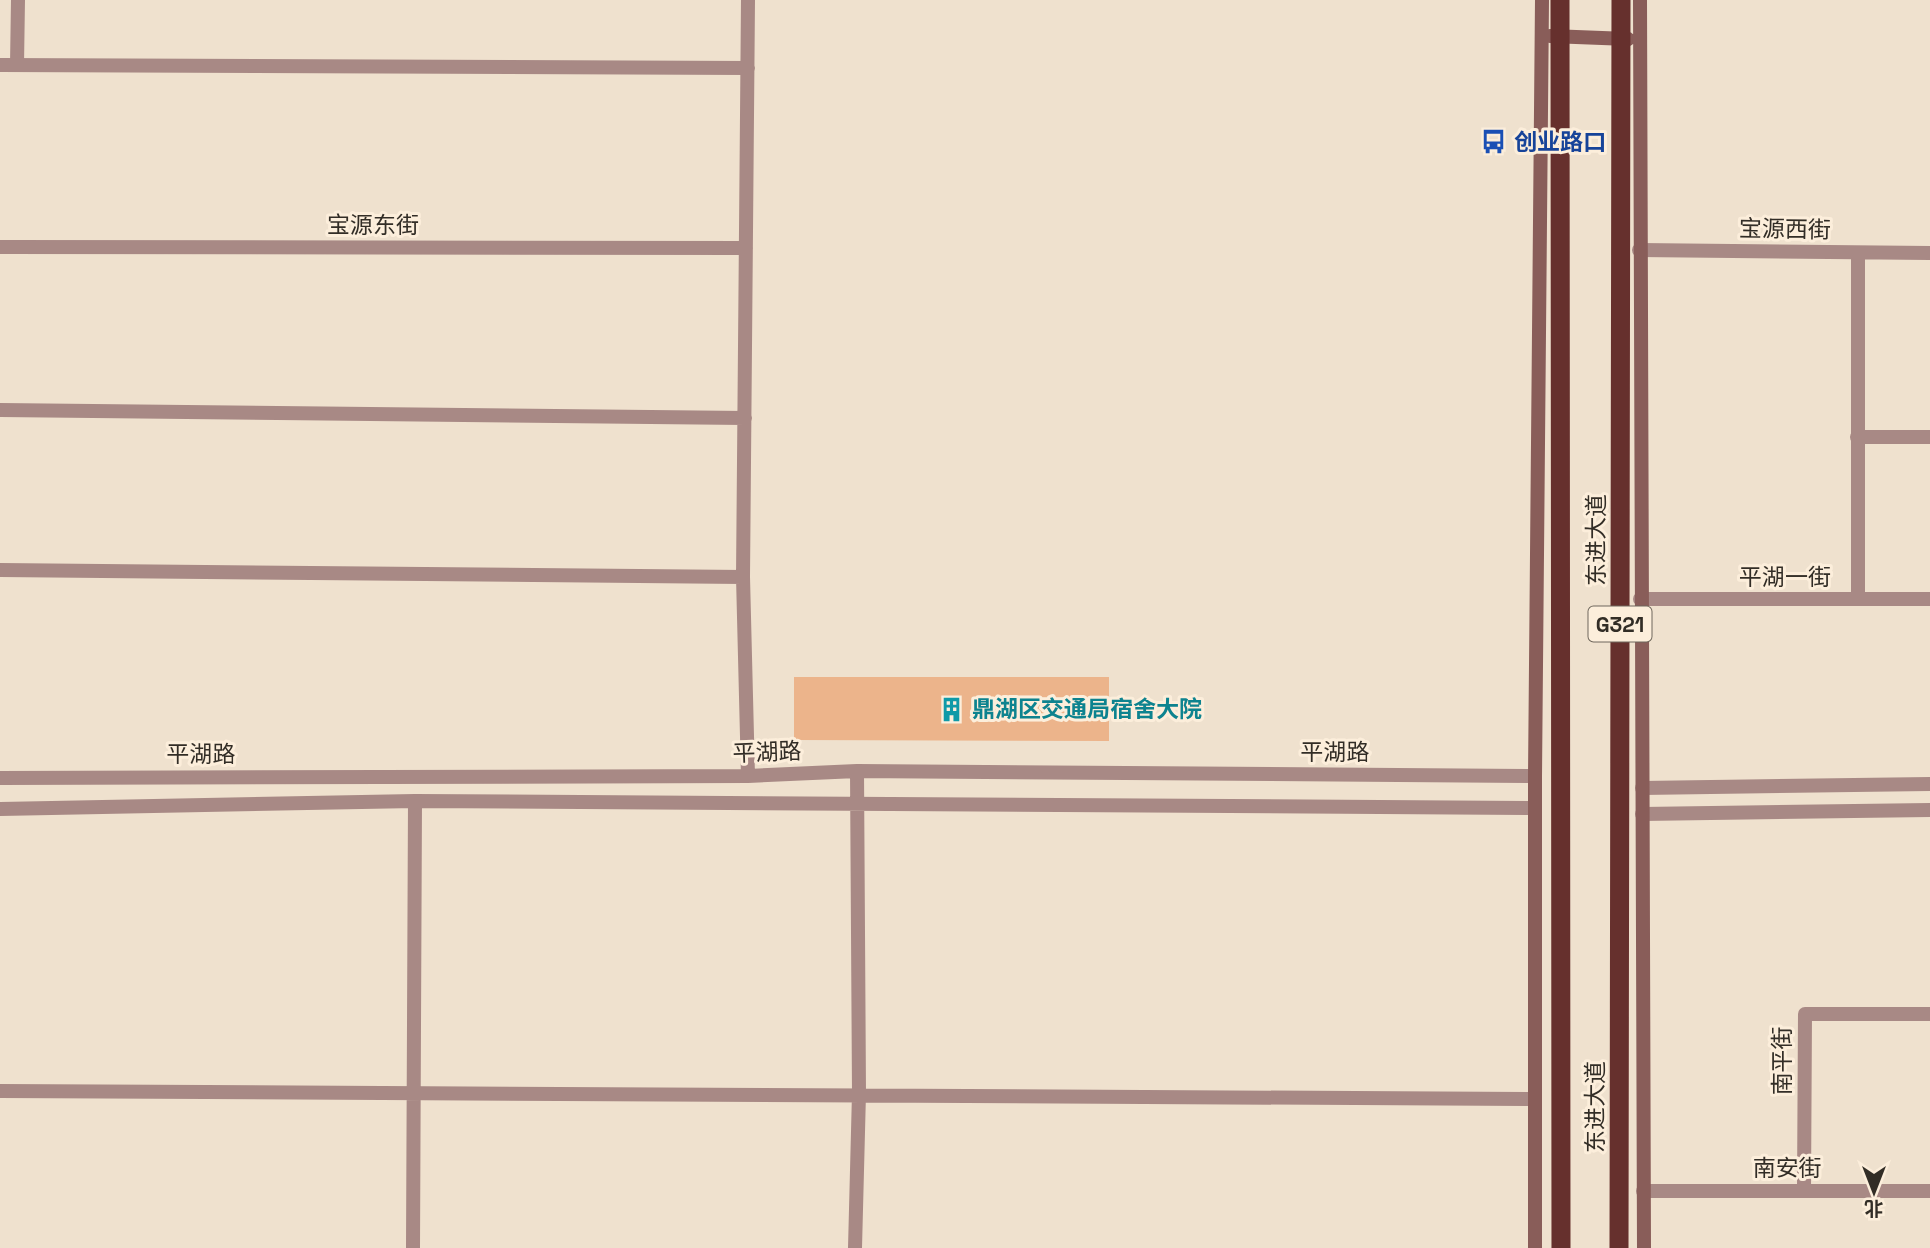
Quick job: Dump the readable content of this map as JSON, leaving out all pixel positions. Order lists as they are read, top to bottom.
{
  "streets": {
    "highway": ["东进大道", "G321"],
    "street": [
      "宝源东街",
      "宝源西街",
      "平湖一街",
      "平湖路",
      "南平街",
      "南安街"
    ]
  },
  "crossings": [
    ["南平街", "南安街"]
  ],
  "places": {
    "bus stop": ["创业路口"],
    "building": ["鼎湖区交通局宿舍大院"]
  },
  "north": "bottom"
}
